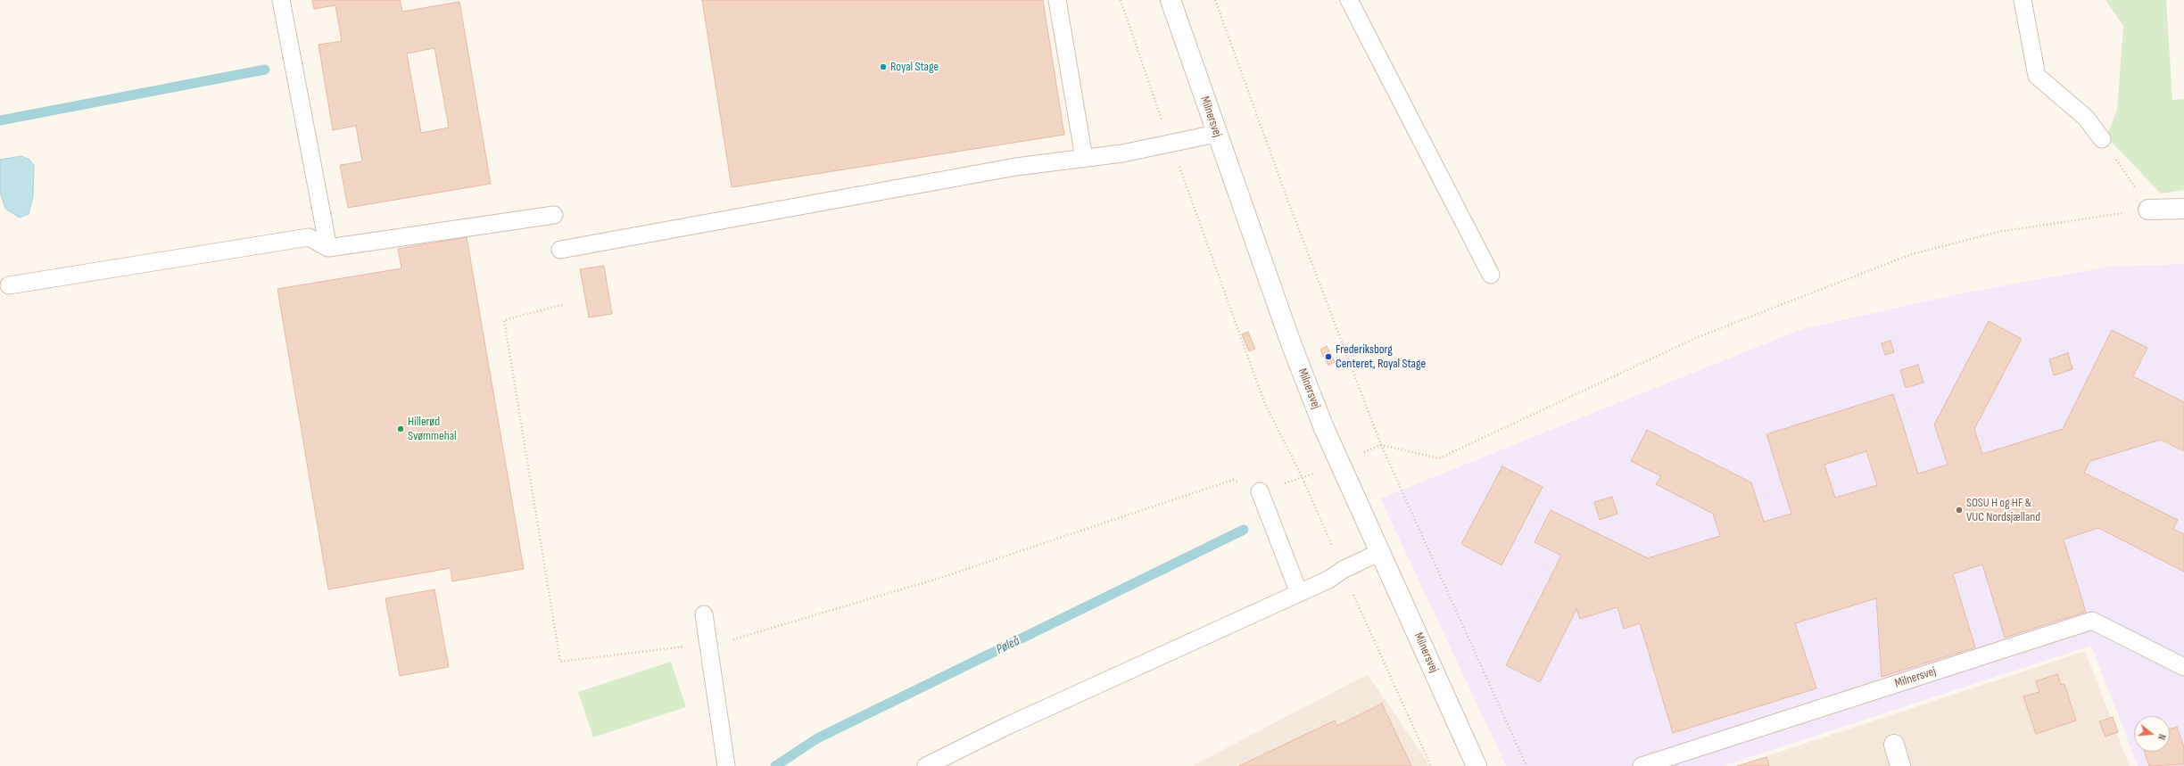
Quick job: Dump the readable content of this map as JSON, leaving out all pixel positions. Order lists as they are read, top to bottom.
{
  "streets": {
    "street": ["Milnersvej"]
  },
  "water": ["Pøleå"],
  "places": [
    "Royal Stage",
    "Frederiksborg Centeret, Royal Stage",
    "Hillerød Svømmehal",
    "SOSU H og HF & VUC Nordsjælland"
  ],
  "north": "right"
}
